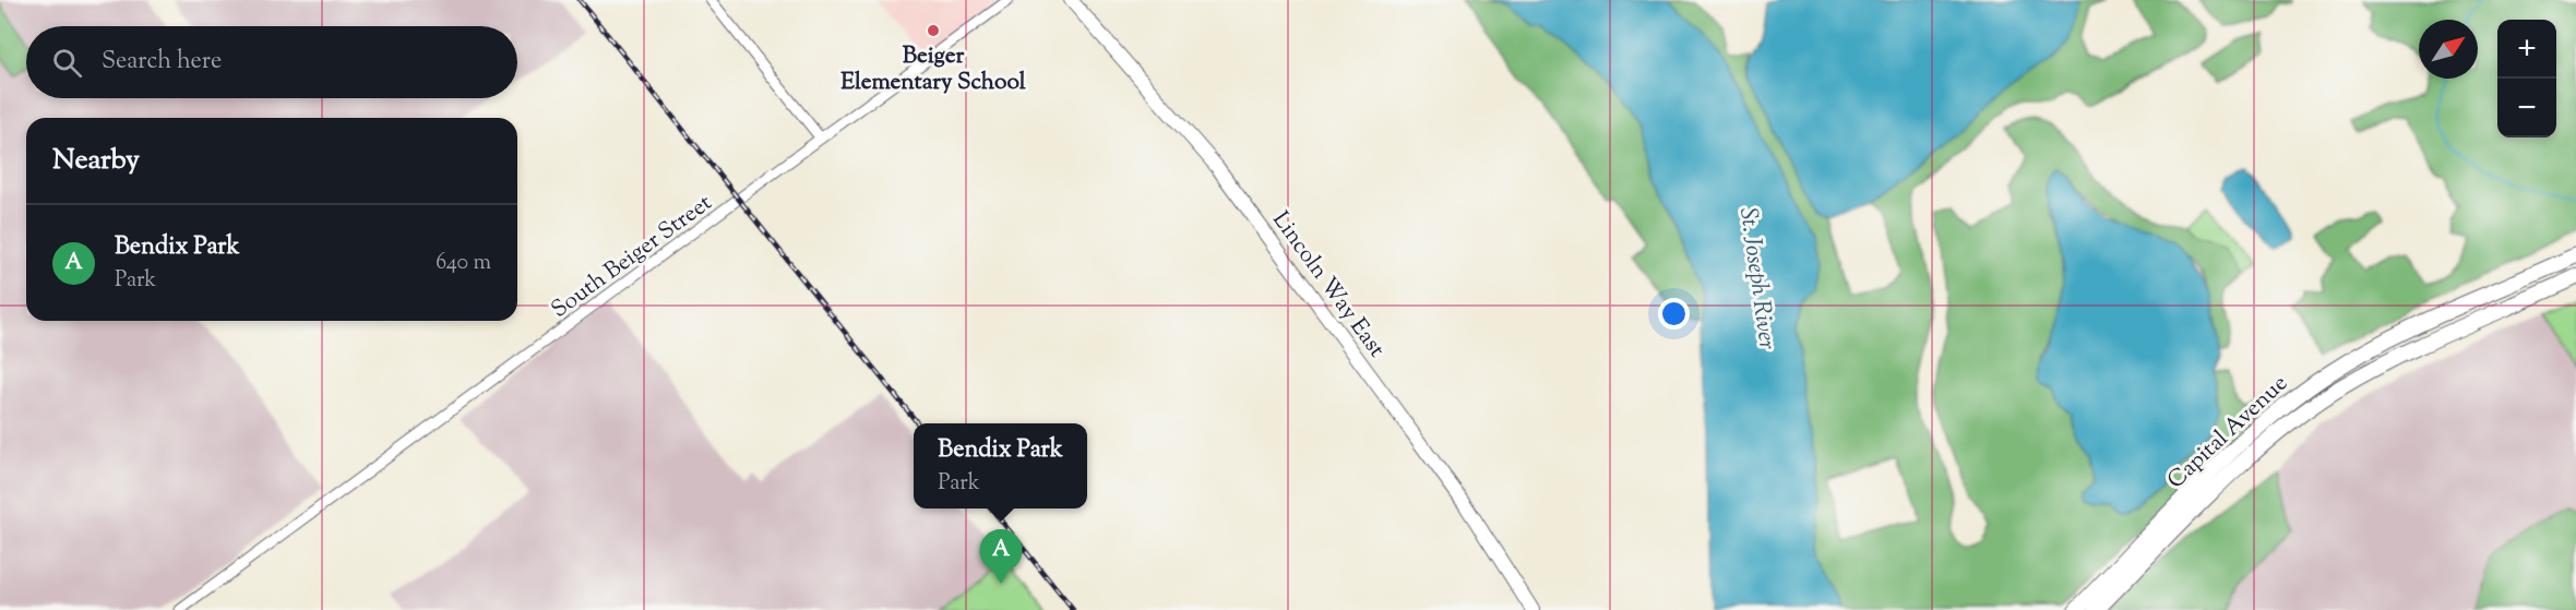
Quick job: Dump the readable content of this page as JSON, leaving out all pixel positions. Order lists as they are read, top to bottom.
{
  "streets": {
    "highway": ["Capital Avenue"],
    "main road": ["Lincoln Way East"],
    "street": ["South Beiger Street"]
  },
  "water": ["St. Joseph River"],
  "places": ["Beiger Elementary School"],
  "north": "top right",
  "page": {
    "map_buttons": ["+", "−"],
    "search": "Search here",
    "heading": "Nearby",
    "list": [
      {
        "mark": "A",
        "name": "Bendix Park",
        "note": "Park",
        "value": "640 m"
      }
    ],
    "popup": ["Bendix Park", "Park"],
    "pins": "A"
  }
}
